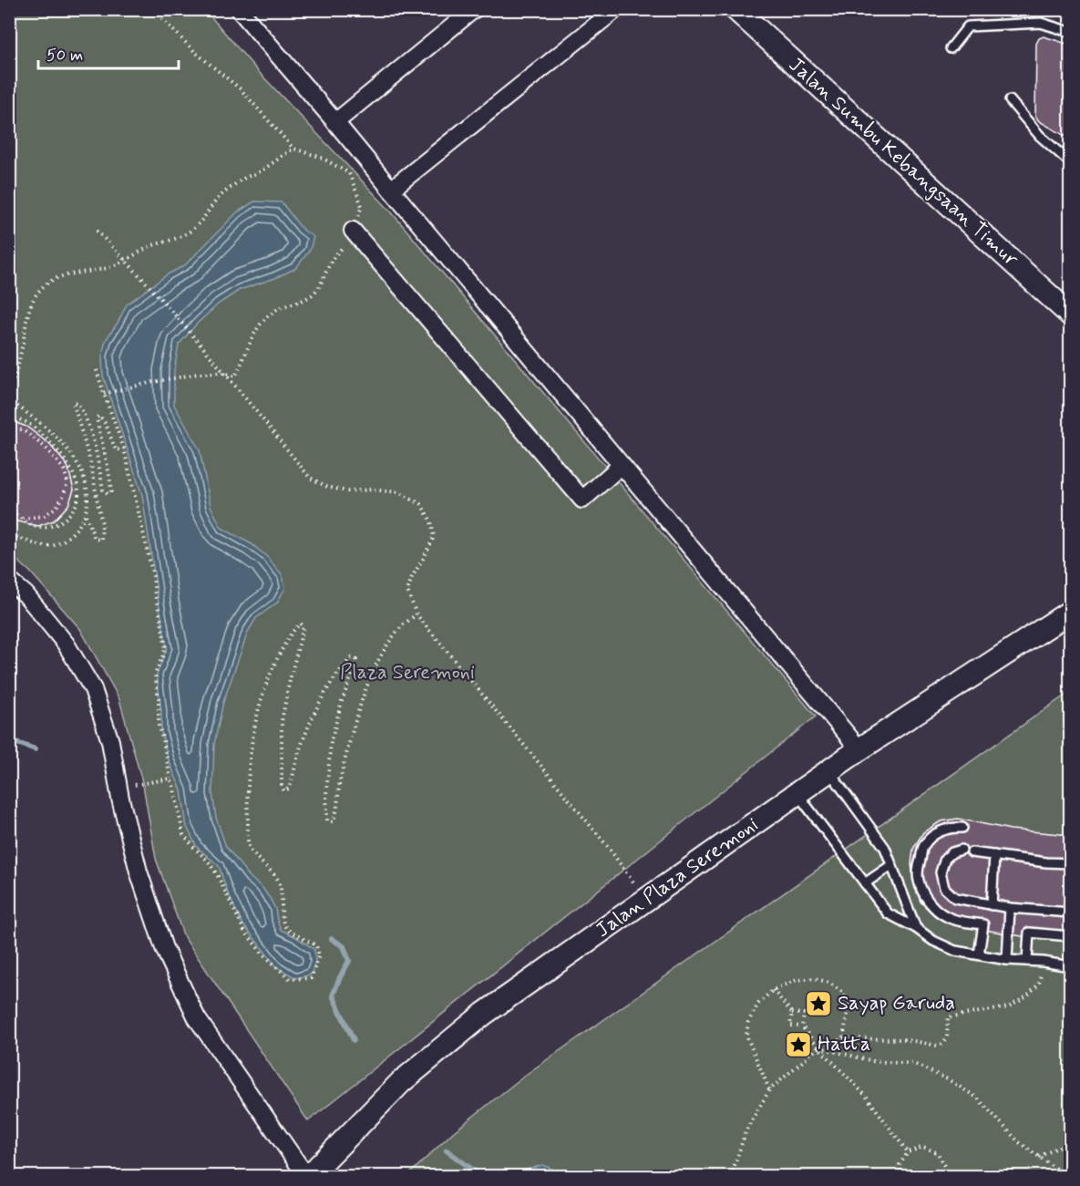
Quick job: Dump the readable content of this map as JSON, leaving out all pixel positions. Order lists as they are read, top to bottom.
{
  "streets": {
    "street": ["Jalan Sumbu Kebangsaan Timur", "Jalan Plaza Seremoni"]
  },
  "parks": ["Plaza Seremoni"],
  "places": {
    "place": ["Sayap Garuda", "Hatta"]
  },
  "scale_bar": "50 m"
}
